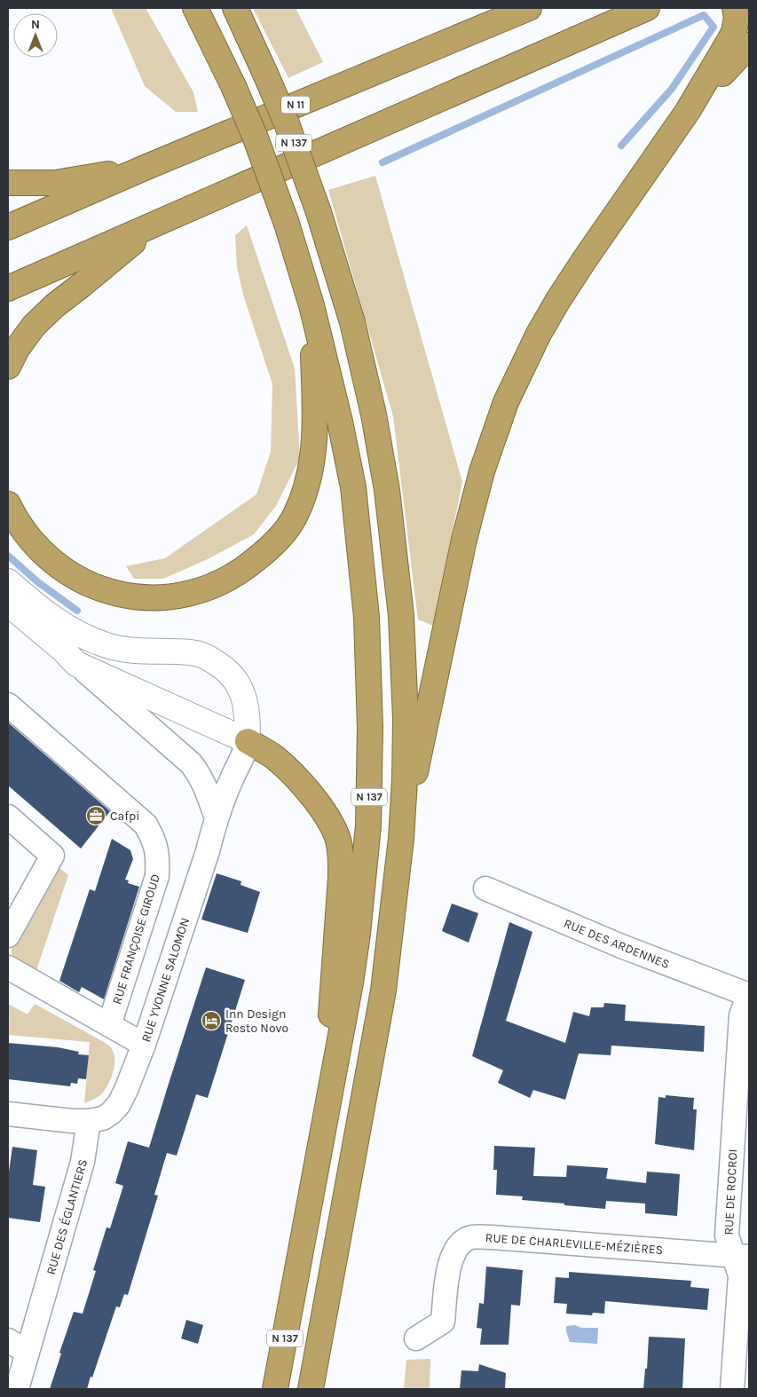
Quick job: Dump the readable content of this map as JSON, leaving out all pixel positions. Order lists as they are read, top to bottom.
{
  "streets": {
    "highway": ["N 11", "N 137"],
    "street": [
      "RUE FRANÇOISE GIROUD",
      "RUE DES ARDENNES",
      "RUE YVONNE SALOMON",
      "RUE DE ROCROI",
      "RUE DES ÉGLANTIERS",
      "RUE DE CHARLEVILLE-MÉZIÈRES"
    ]
  },
  "crossings": [
    ["RUE DES ARDENNES", "RUE DE ROCROI"],
    ["RUE YVONNE SALOMON", "RUE DES ÉGLANTIERS"],
    ["RUE DE ROCROI", "RUE DE CHARLEVILLE-MÉZIÈRES"]
  ],
  "places": {
    "office": ["Cafpi"],
    "hotel": ["Inn Design Resto Novo"]
  },
  "north": "top"
}
